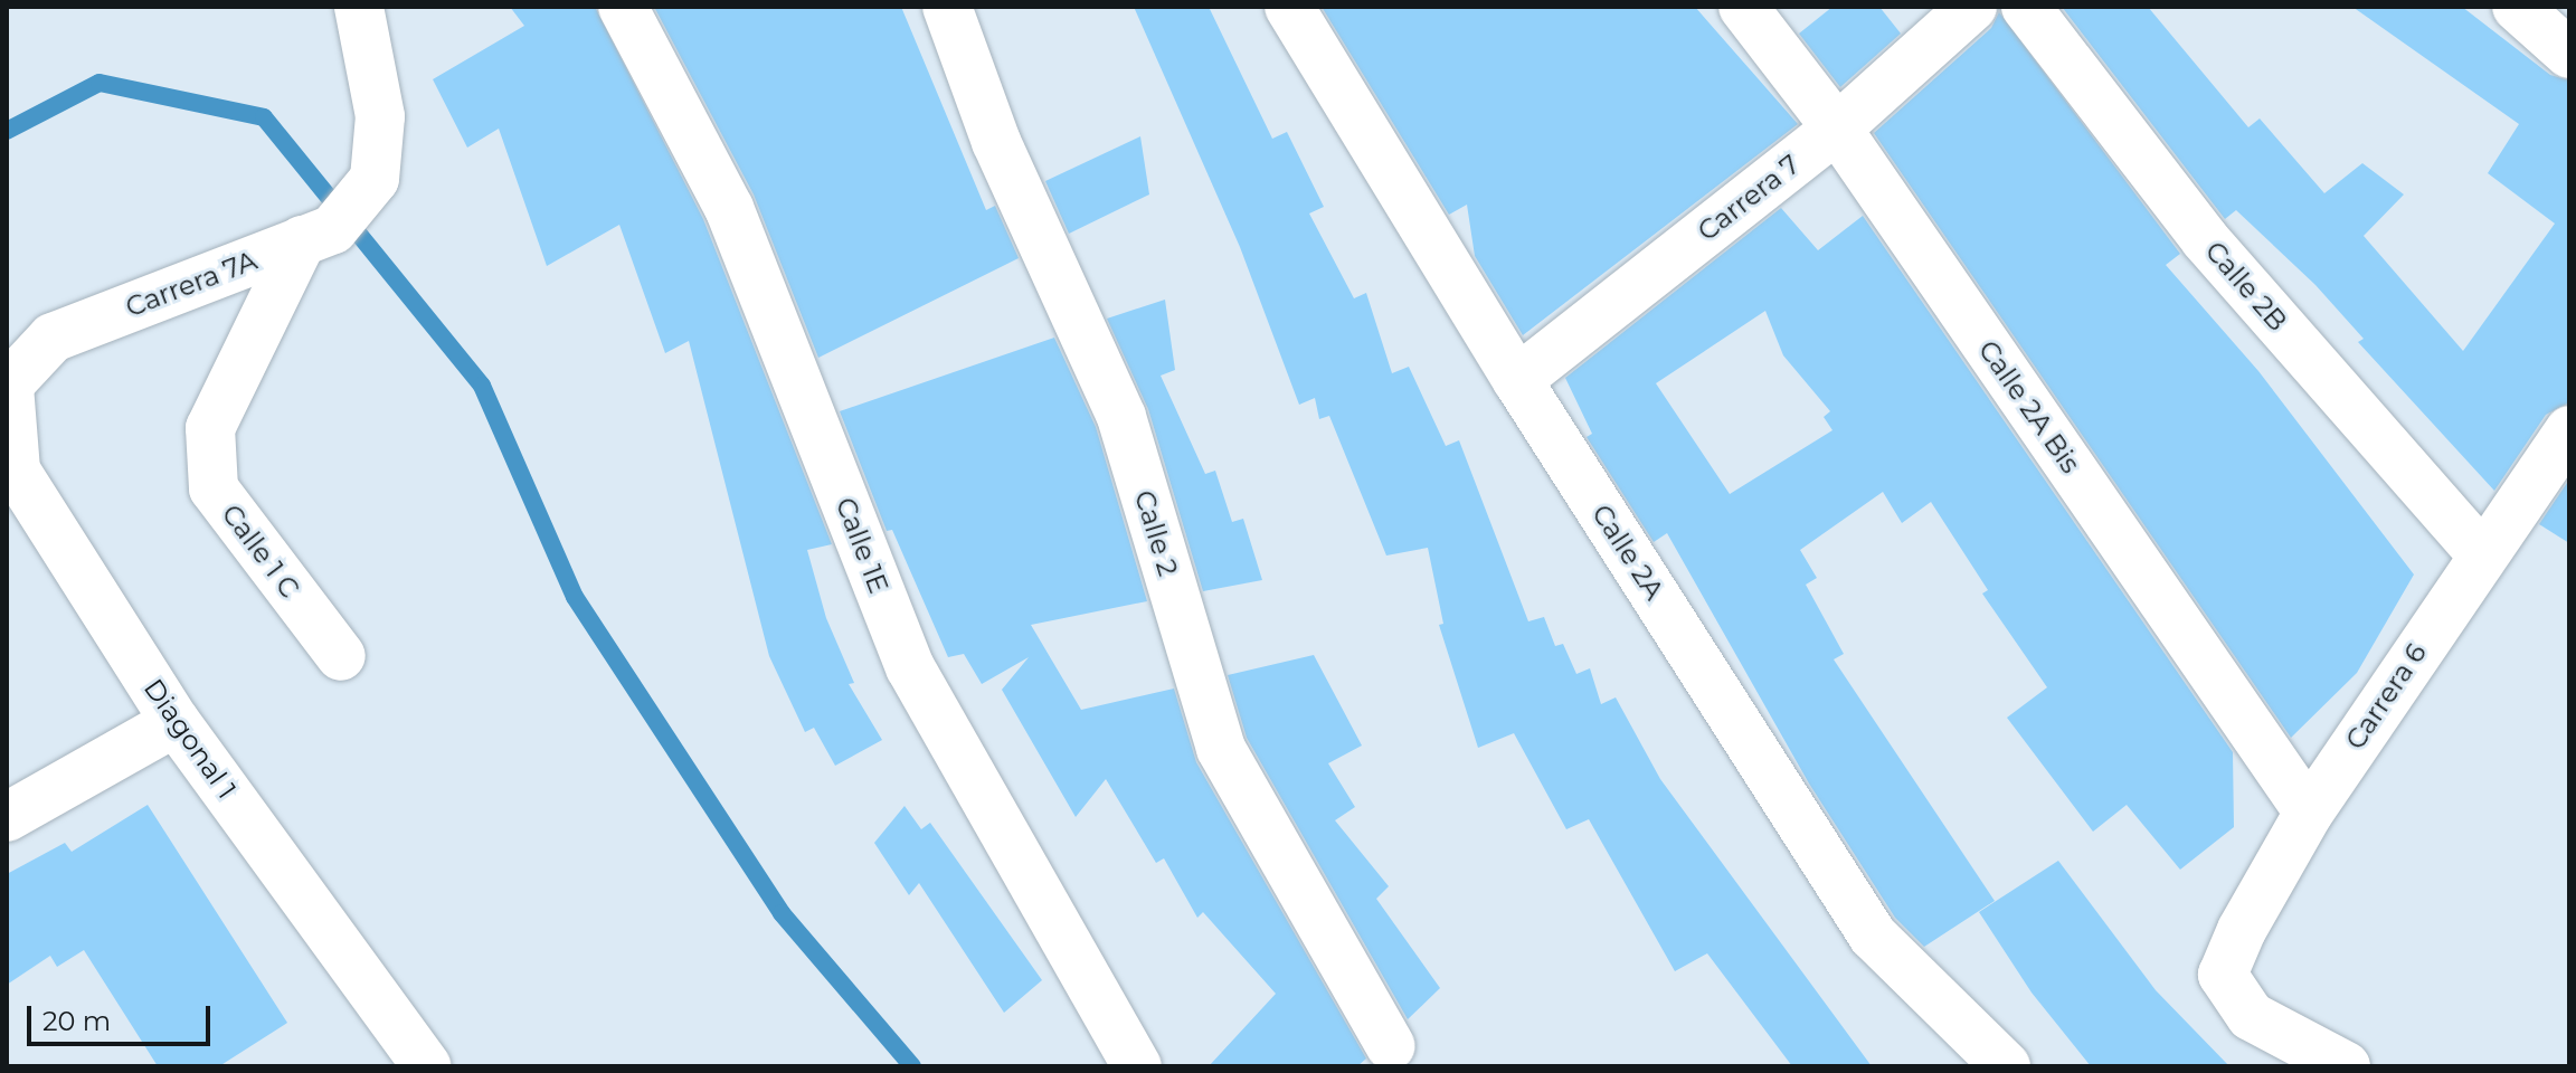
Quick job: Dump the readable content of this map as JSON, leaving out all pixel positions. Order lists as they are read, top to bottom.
{
  "streets": {
    "street": [
      "Carrera 7",
      "Carrera 7A",
      "Calle 2B",
      "Calle 2A Bis",
      "Calle 2",
      "Calle 1E",
      "Calle 1 C",
      "Calle 2A",
      "Carrera 6",
      "Diagonal 1"
    ]
  },
  "crossings": [
    ["Carrera 7", "Calle 2A Bis"],
    ["Carrera 7", "Calle 2A"],
    ["Carrera 7A", "Calle 1 C"],
    ["Carrera 7A", "Diagonal 1"],
    ["Calle 2B", "Carrera 6"],
    ["Calle 2A Bis", "Carrera 6"]
  ],
  "scale_bar": "20 m"
}
